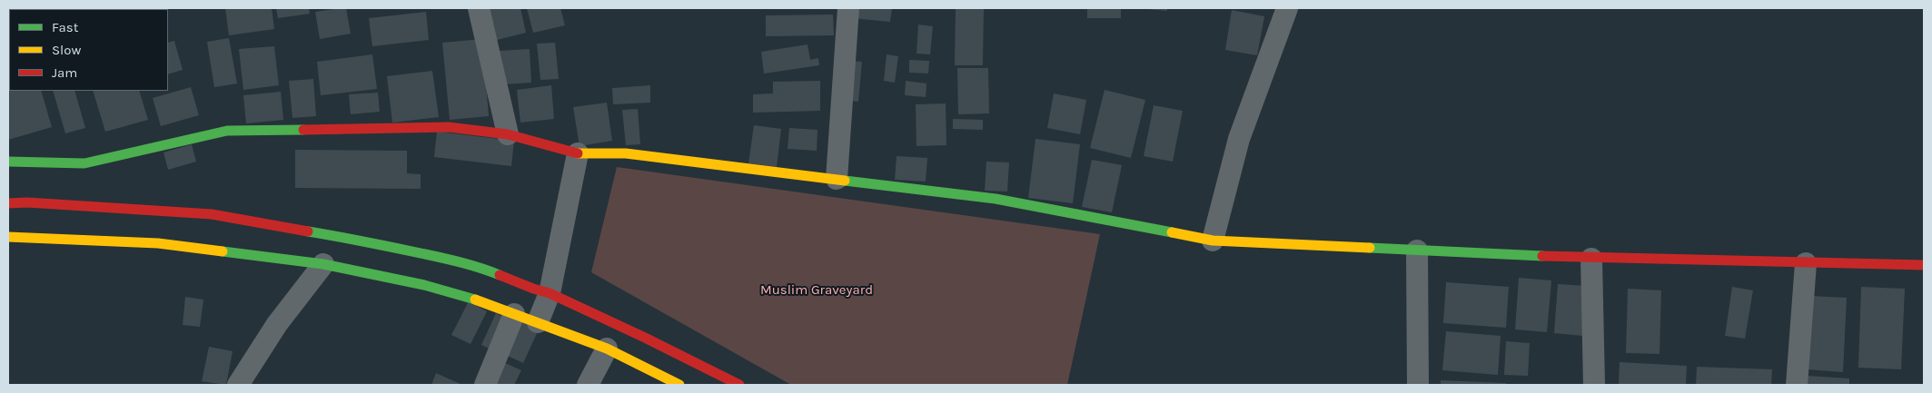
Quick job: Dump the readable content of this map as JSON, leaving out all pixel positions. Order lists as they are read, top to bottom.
{
  "parks": ["Muslim Graveyard"],
  "legend": ["Fast", "Slow", "Jam"]
}
